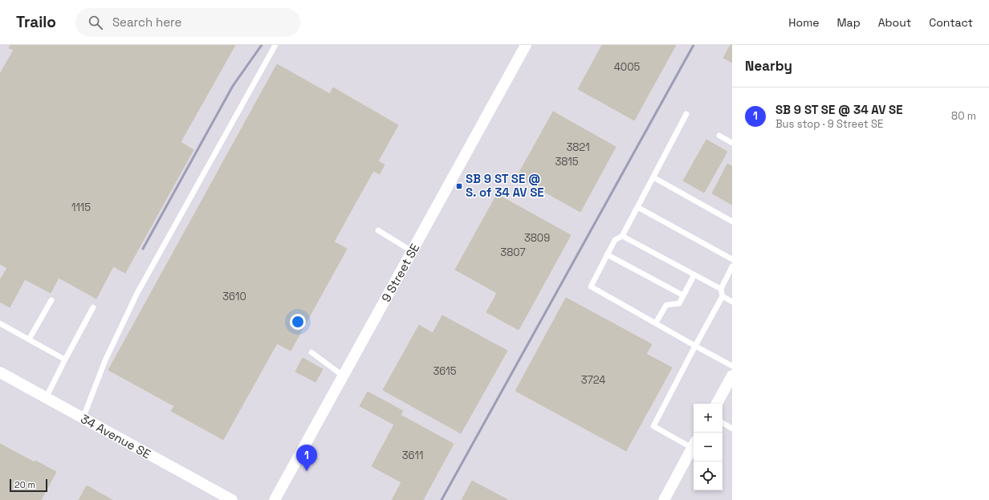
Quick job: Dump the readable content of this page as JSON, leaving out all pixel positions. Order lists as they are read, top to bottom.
{
  "streets": {
    "street": ["9 Street SE", "34 Avenue SE"]
  },
  "places": {
    "transit": ["SB 9 ST SE @ S. of 34 AV SE"]
  },
  "house_numbers": [
    "4005",
    "3821",
    "3815",
    "1115",
    "3809",
    "3807",
    "3610",
    "3615",
    "3724",
    "3611"
  ],
  "scale_bar": "20 m",
  "page": {
    "header": "Trailo",
    "search": "Search here",
    "nav": [
      "Home",
      "Map",
      "About",
      "Contact"
    ],
    "heading": "Nearby",
    "list": [
      {
        "mark": "1",
        "name": "SB 9 ST SE @ 34 AV SE",
        "note": "Bus stop · 9 Street SE",
        "value": "80 m"
      }
    ],
    "map_buttons": ["+", "−"],
    "pins": "1",
    "scale": "20 m"
  }
}
